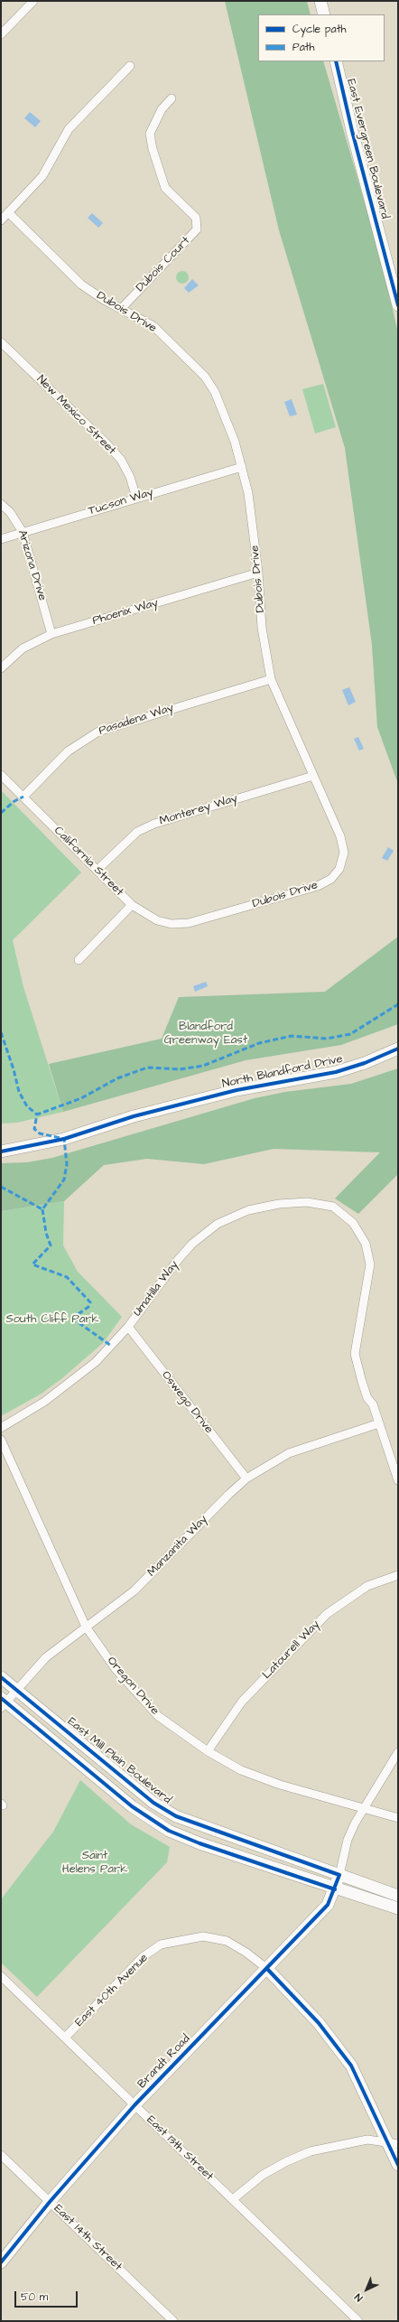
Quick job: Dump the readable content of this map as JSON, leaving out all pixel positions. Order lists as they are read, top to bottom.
{
  "streets": {
    "street": [
      "East Evergreen Boulevard",
      "Dubois Court",
      "Dubois Drive",
      "New Mexico Street",
      "Tucson Way",
      "Arizona Drive",
      "Phoenix Way",
      "Pasadena Way",
      "Monterey Way",
      "California Street",
      "North Blandford Drive",
      "Umatilla Way",
      "Oswego Drive",
      "Manzanita Way",
      "Latourell Way",
      "Oregon Drive",
      "East Mill Plain Boulevard",
      "East 40th Avenue",
      "Brandt Road",
      "East 13th Street",
      "East 14th Street"
    ]
  },
  "crossings": [
    ["Dubois Court", "Dubois Drive"],
    ["Dubois Drive", "Tucson Way"],
    ["Dubois Drive", "Phoenix Way"],
    ["Dubois Drive", "Pasadena Way"],
    ["Dubois Drive", "Monterey Way"],
    ["Dubois Drive", "California Street"],
    ["New Mexico Street", "Tucson Way"],
    ["Tucson Way", "Arizona Drive"],
    ["Arizona Drive", "Phoenix Way"],
    ["Pasadena Way", "California Street"],
    ["Monterey Way", "California Street"],
    ["Umatilla Way", "Oswego Drive"],
    ["Umatilla Way", "Manzanita Way"],
    ["Oswego Drive", "Manzanita Way"],
    ["Manzanita Way", "Oregon Drive"],
    ["Manzanita Way", "East Mill Plain Boulevard"],
    ["Latourell Way", "Oregon Drive"],
    ["East Mill Plain Boulevard", "Brandt Road"],
    ["East 40th Avenue", "Brandt Road"],
    ["East 40th Avenue", "East 13th Street"],
    ["Brandt Road", "East 13th Street"],
    ["Brandt Road", "East 14th Street"]
  ],
  "parks": ["Blandford Greenway East", "South Cliff Park", "Saint Helens Park"],
  "legend": ["Cycle path", "Path"],
  "scale_bar": "50 m",
  "north": "bottom left"
}
